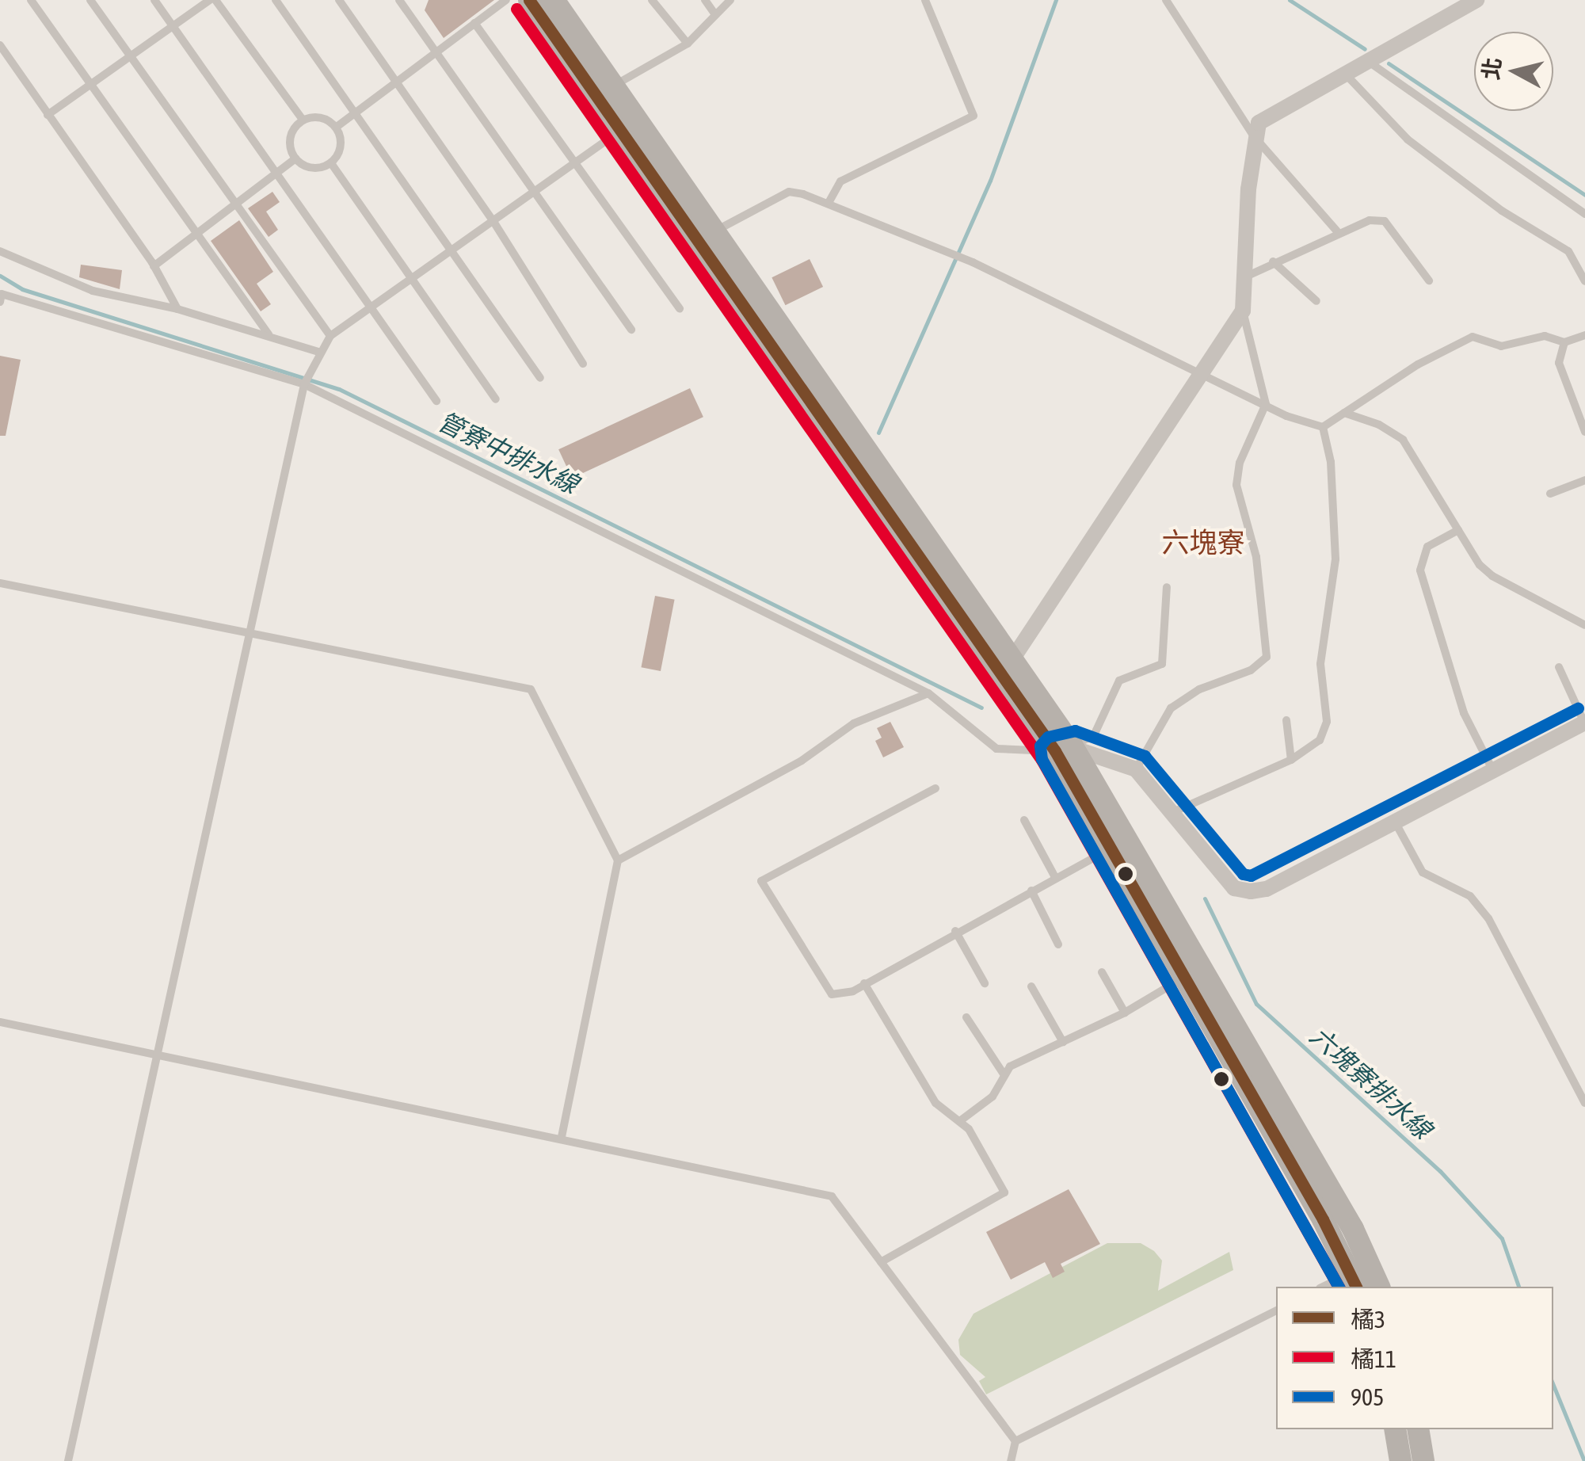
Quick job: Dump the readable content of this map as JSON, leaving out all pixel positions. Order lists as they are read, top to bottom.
{
  "districts": ["六塊寮"],
  "water": ["管寮中排水線", "六塊寮排水線"],
  "lines": ["transit line 橘3", "transit line 橘11", "transit line 905"],
  "legend": ["橘3", "橘11", "905"],
  "north": "left"
}
